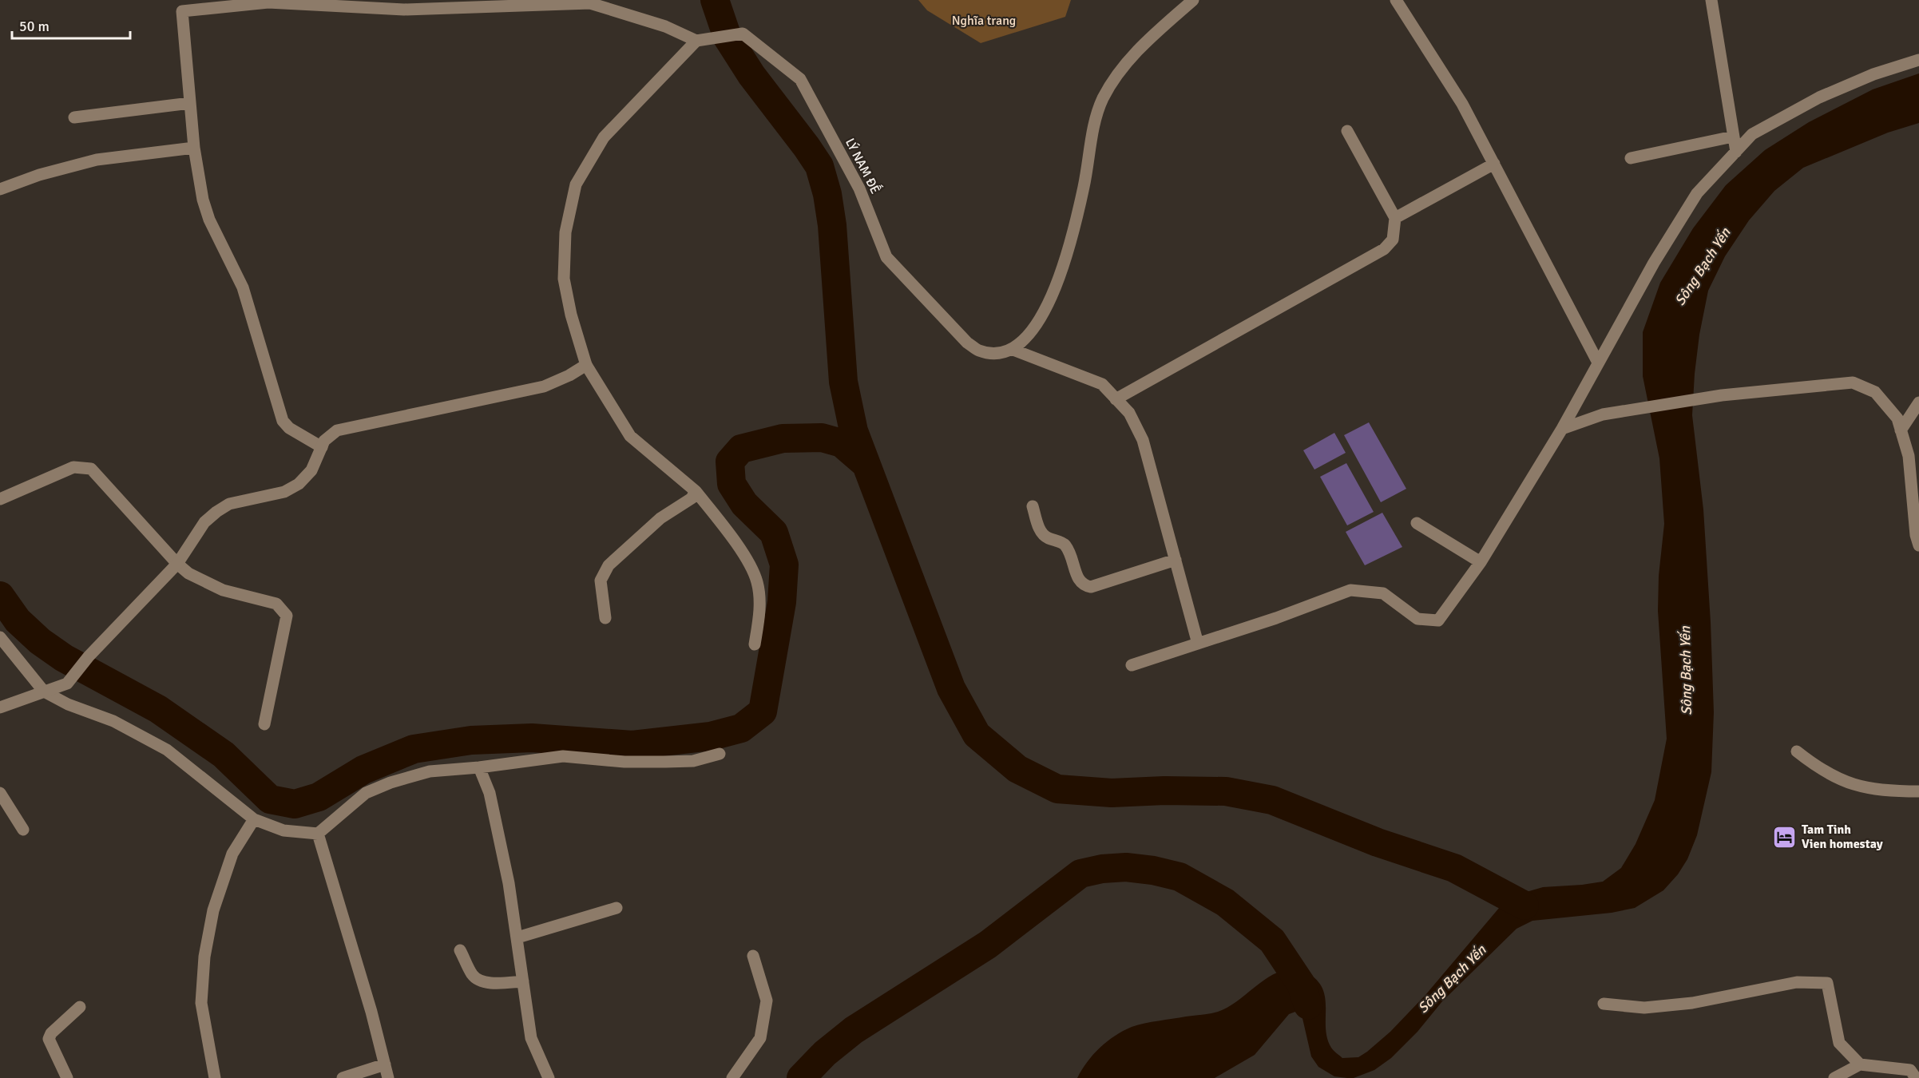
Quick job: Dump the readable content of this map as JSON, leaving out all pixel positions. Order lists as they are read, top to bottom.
{
  "streets": {
    "street": ["LÝ NAM ĐẾ"]
  },
  "water": ["Sông Bạch Yến"],
  "parks": ["Nghĩa trang"],
  "places": {
    "hotel": ["Tam Tinh Vien homestay"]
  },
  "scale_bar": "50 m"
}
